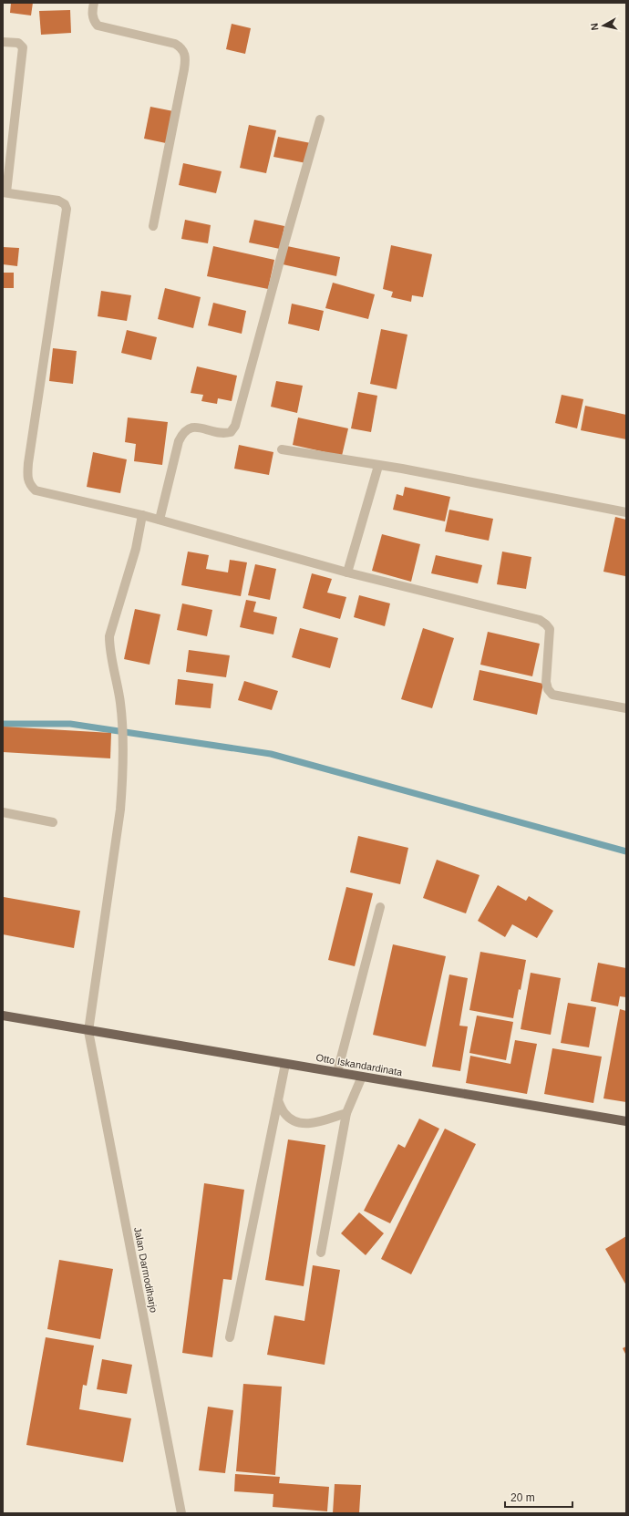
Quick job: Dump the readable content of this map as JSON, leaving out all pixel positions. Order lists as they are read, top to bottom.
{
  "streets": {
    "main road": ["Otto Iskandardinata"],
    "street": ["Jalan Darmodiharjo"]
  },
  "crossings": [
    ["Otto Iskandardinata", "Jalan Darmodiharjo"]
  ],
  "scale_bar": "20 m",
  "north": "left"
}
